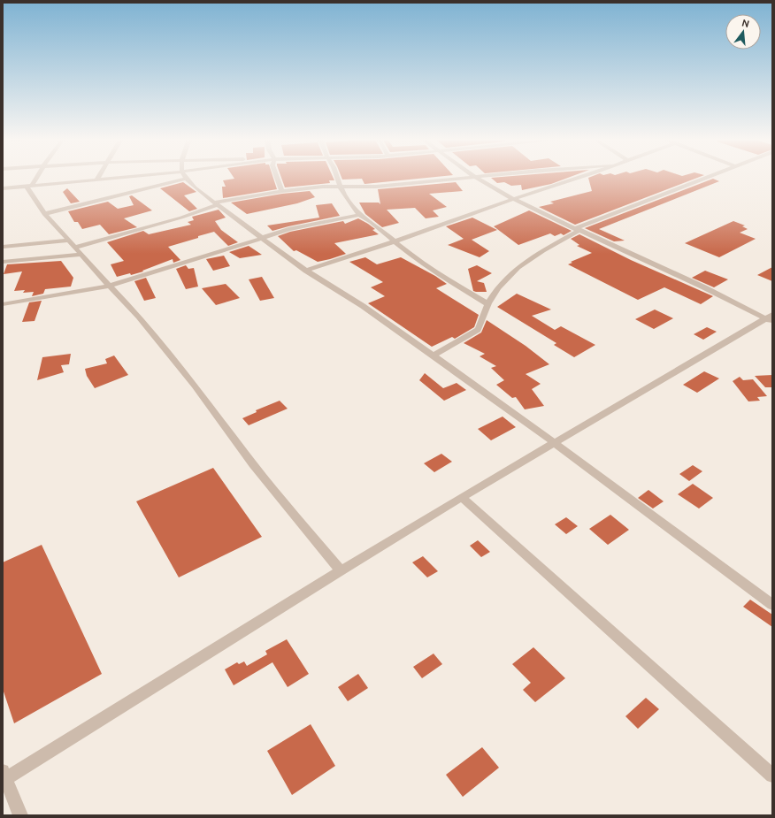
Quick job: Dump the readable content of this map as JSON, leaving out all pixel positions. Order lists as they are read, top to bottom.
{
  "north": "top"
}
